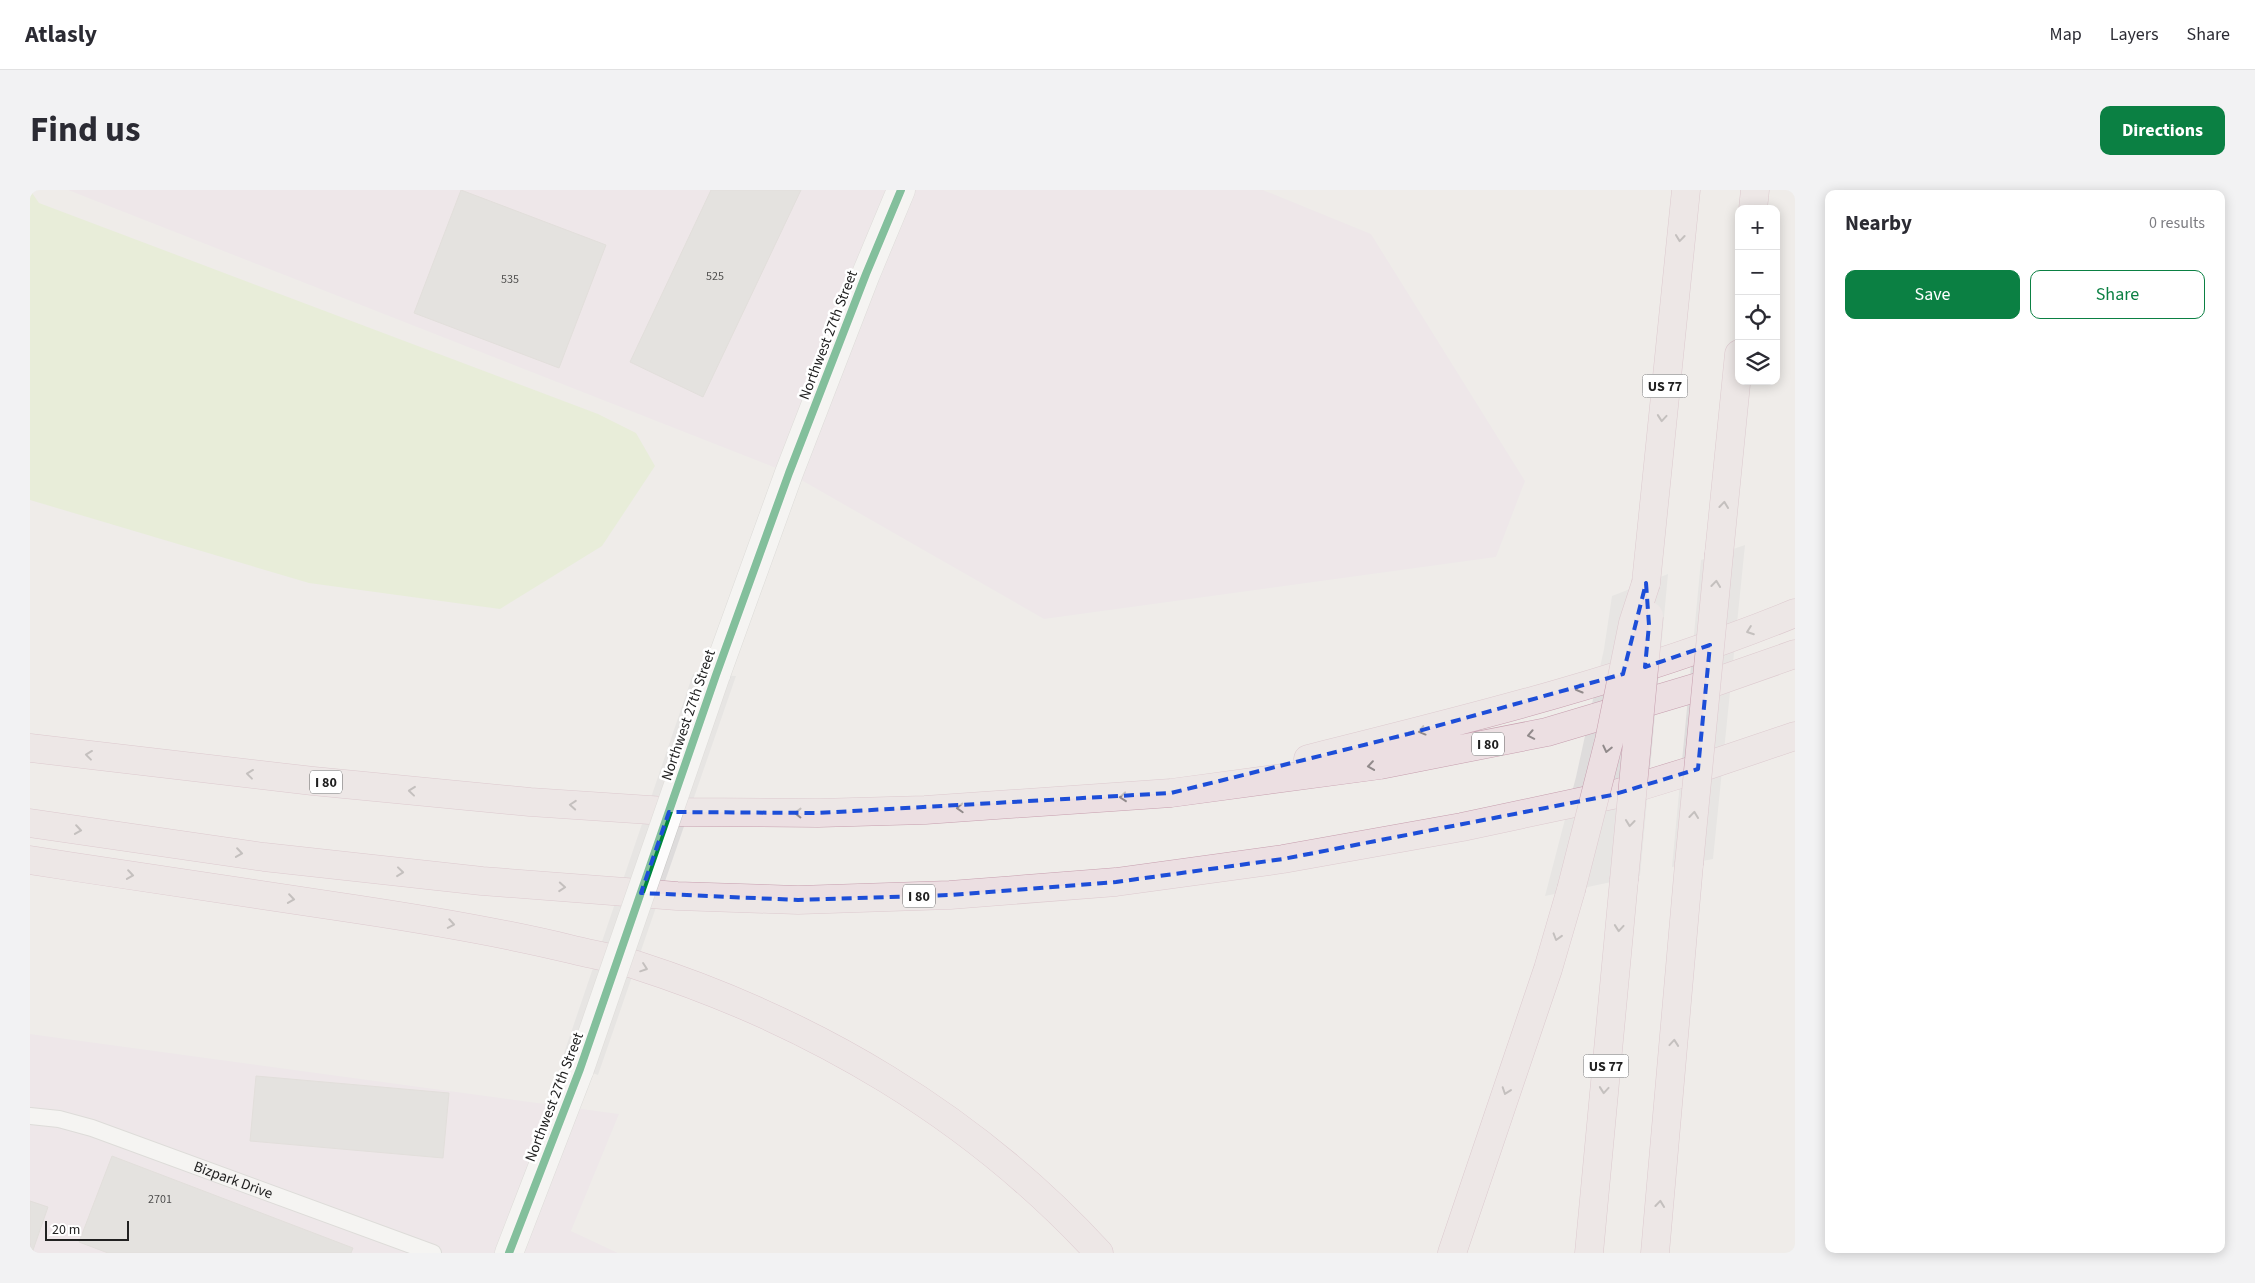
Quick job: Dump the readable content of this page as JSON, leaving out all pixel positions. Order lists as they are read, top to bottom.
{
  "streets": {
    "highway": ["US 77", "I 80"],
    "street": ["Northwest 27th Street"],
    "lane": ["Bizpark Drive"]
  },
  "house_numbers": ["525", "535", "2701"],
  "scale_bar": "20 m",
  "page": {
    "header": "Atlasly",
    "nav": ["Map", "Layers", "Share"],
    "title": "Find us",
    "buttons": [
      "Directions",
      ["Save", "Share"]
    ],
    "heading": ["Nearby", "0 results"],
    "map_buttons": ["+", "−"],
    "scale": "20 m"
  }
}
